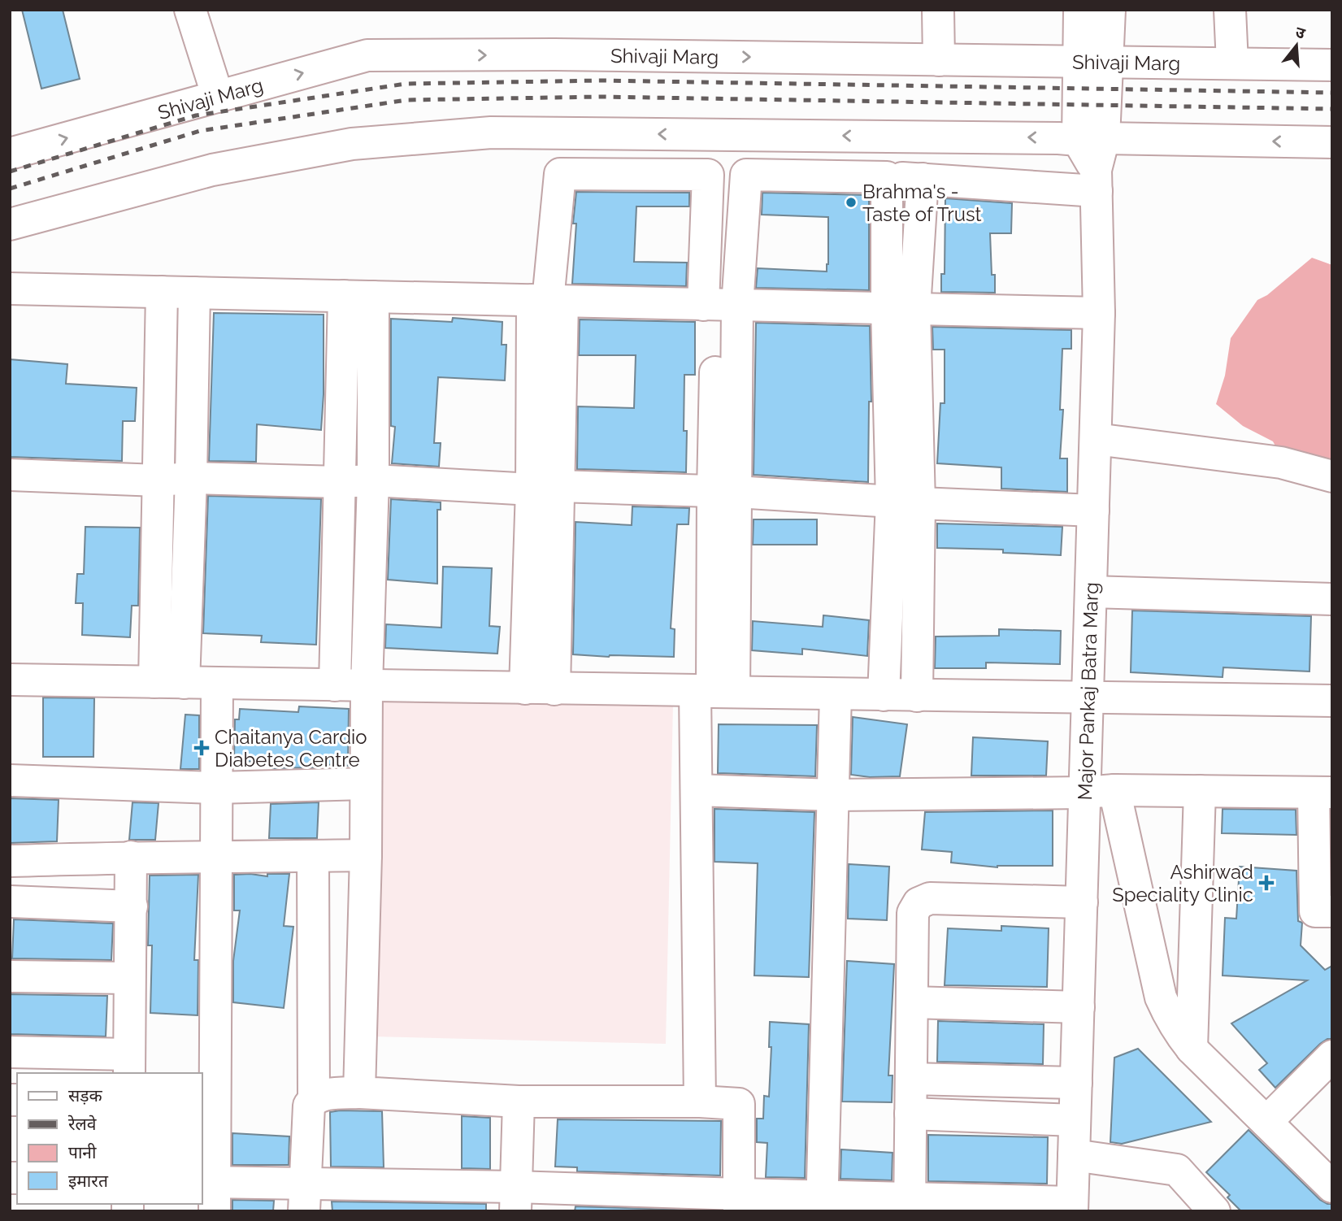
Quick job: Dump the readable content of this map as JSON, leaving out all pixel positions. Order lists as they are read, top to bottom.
{
  "streets": {
    "street": ["Shivaji Marg", "Major Pankaj Batra Marg"]
  },
  "crossings": [
    ["Shivaji Marg", "Major Pankaj Batra Marg"]
  ],
  "places": {
    "other": ["Brahma's - Taste of Trust"],
    "health": ["Chaitanya Cardio Diabetes Centre", "Ashirwad Speciality Clinic"]
  },
  "legend": [
    "सड़क",
    "रेलवे",
    "पानी",
    "इमारत"
  ],
  "north": "top"
}
